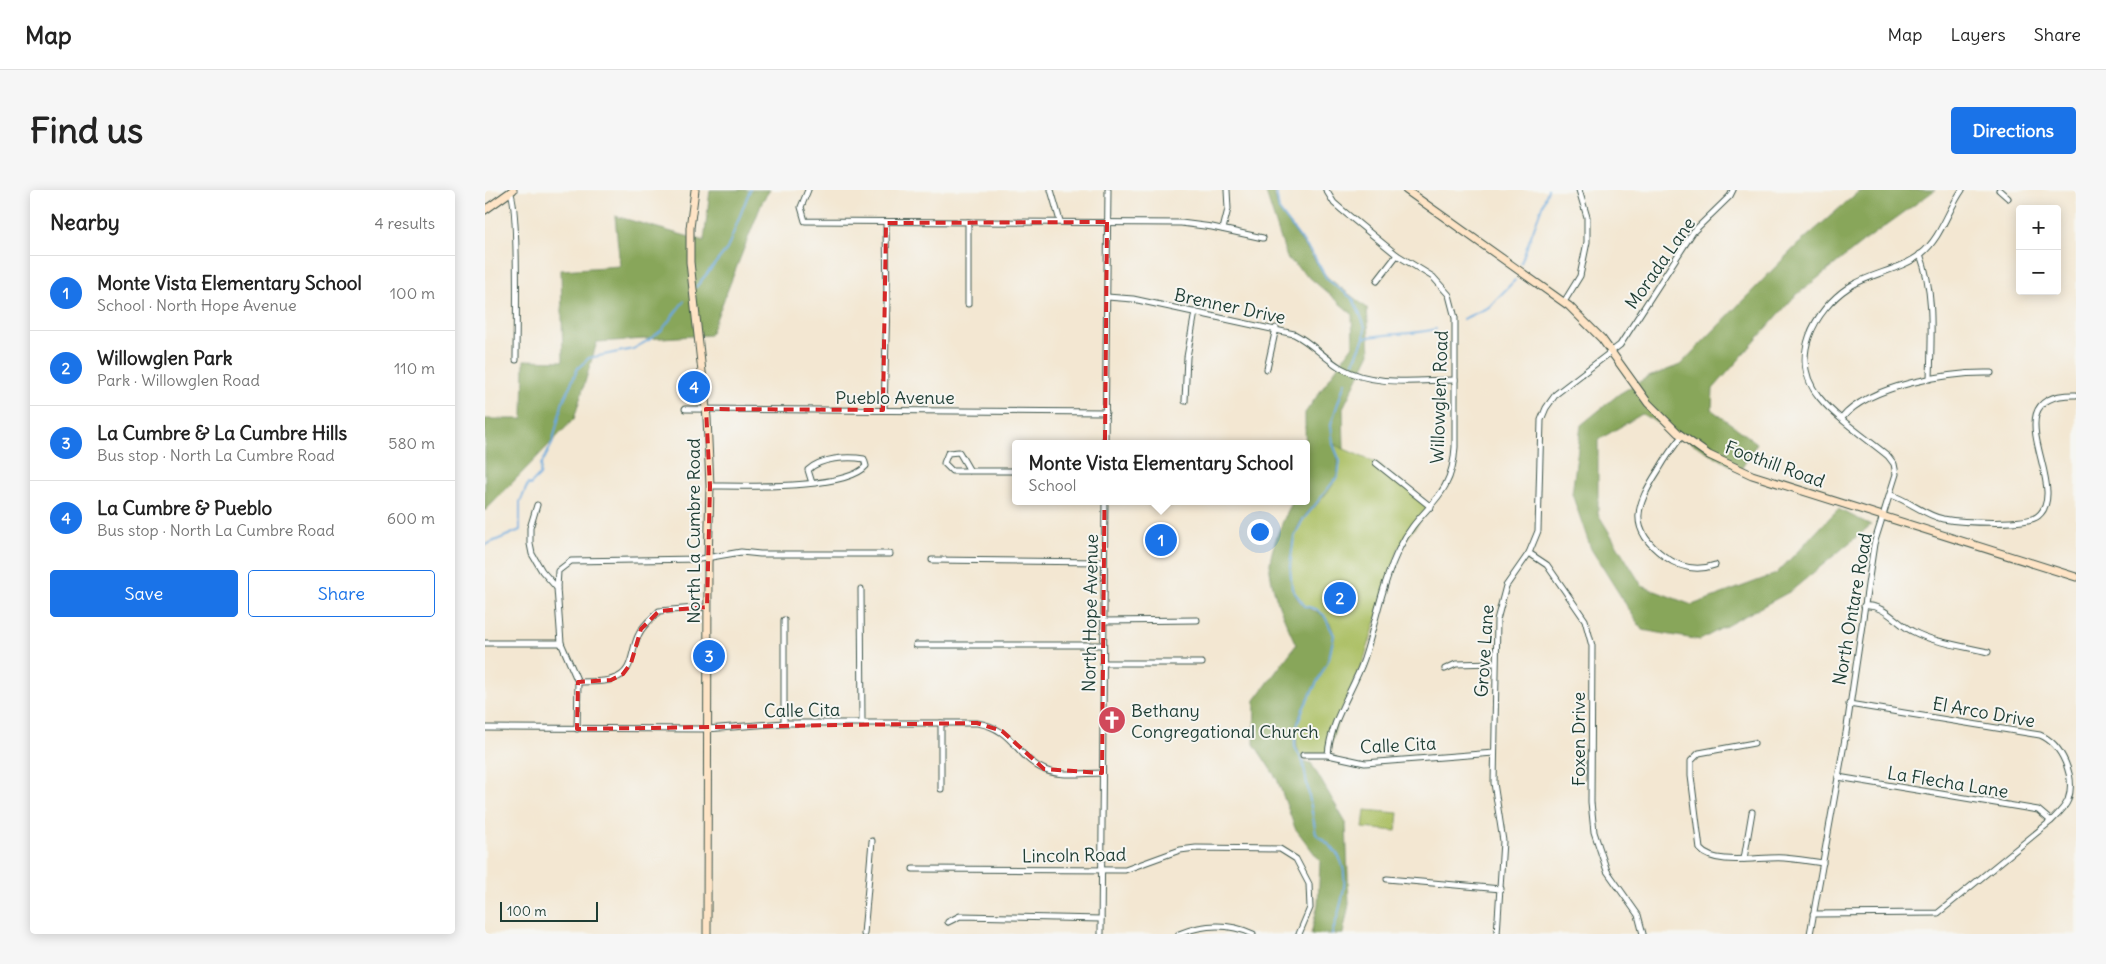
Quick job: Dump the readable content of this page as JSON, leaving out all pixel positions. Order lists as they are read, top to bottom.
{
  "streets": {
    "main road": ["Foothill Road", "North La Cumbre Road"],
    "street": [
      "Morada Lane",
      "Brenner Drive",
      "Pueblo Avenue",
      "Willowglen Road",
      "North Ontare Road",
      "North Hope Avenue",
      "Grove Lane",
      "Calle Cita",
      "El Arco Drive",
      "Foxen Drive",
      "La Flecha Lane",
      "Lincoln Road"
    ]
  },
  "crossings": [
    ["Morada Lane", "Foothill Road"],
    ["Morada Lane", "Grove Lane"],
    ["Brenner Drive", "Willowglen Road"],
    ["Pueblo Avenue", "North La Cumbre Road"],
    ["Willowglen Road", "Calle Cita"],
    ["Foothill Road", "North Ontare Road"],
    ["Foothill Road", "Grove Lane"],
    ["North La Cumbre Road", "Calle Cita"],
    ["North Ontare Road", "El Arco Drive"],
    ["North Ontare Road", "La Flecha Lane"],
    ["North Hope Avenue", "Calle Cita"],
    ["North Hope Avenue", "Lincoln Road"],
    ["Grove Lane", "Calle Cita"],
    ["Grove Lane", "Foxen Drive"],
    ["El Arco Drive", "La Flecha Lane"]
  ],
  "places": {
    "church": ["Bethany Congregational Church"]
  },
  "scale_bar": "100 m",
  "page": {
    "header": "Map",
    "nav": ["Map", "Layers", "Share"],
    "buttons": [
      "Directions",
      ["Save", "Share"]
    ],
    "title": "Find us",
    "heading": ["Nearby", "4 results"],
    "map_buttons": ["+", "−"],
    "list": [
      {
        "mark": "1",
        "name": "Monte Vista Elementary School",
        "note": "School · North Hope Avenue",
        "value": "100 m"
      },
      {
        "mark": "2",
        "name": "Willowglen Park",
        "note": "Park · Willowglen Road",
        "value": "110 m"
      },
      {
        "mark": "3",
        "name": "La Cumbre & La Cumbre Hills",
        "note": "Bus stop · North La Cumbre Road",
        "value": "580 m"
      },
      {
        "mark": "4",
        "name": "La Cumbre & Pueblo",
        "note": "Bus stop · North La Cumbre Road",
        "value": "600 m"
      }
    ],
    "pins": [
      "4",
      "1",
      "2",
      "3"
    ],
    "popup": ["Monte Vista Elementary School", "School"],
    "scale": "100 m"
  }
}
